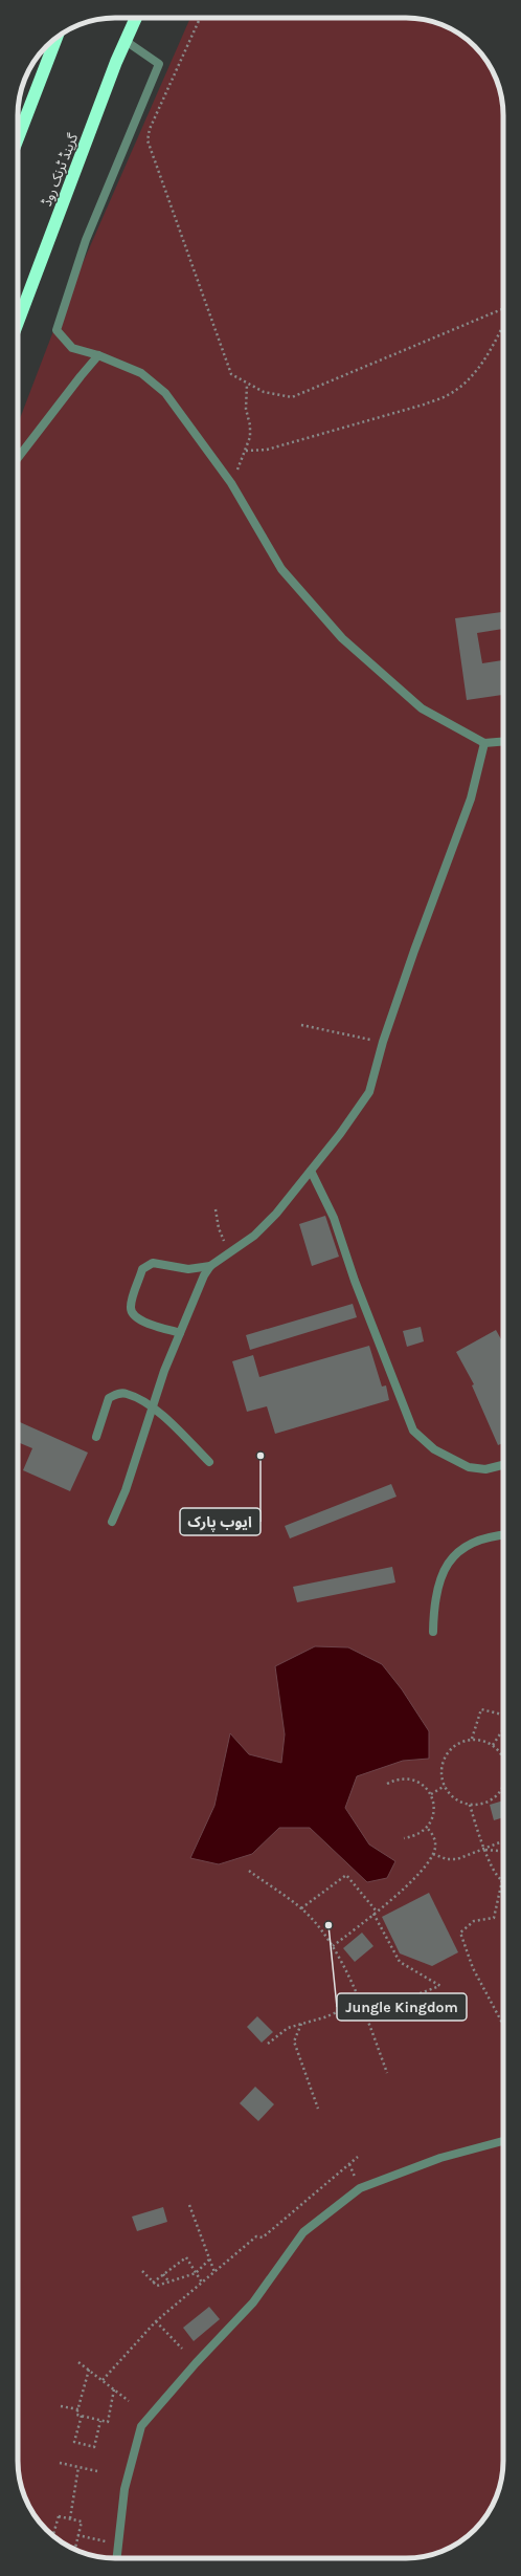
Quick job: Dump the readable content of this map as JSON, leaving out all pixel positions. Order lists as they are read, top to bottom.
{
  "streets": {
    "highway": ["گرینڈ ٹرنک روڈ"]
  },
  "places": ["ایوب پارک", "Jungle Kingdom"]
}
